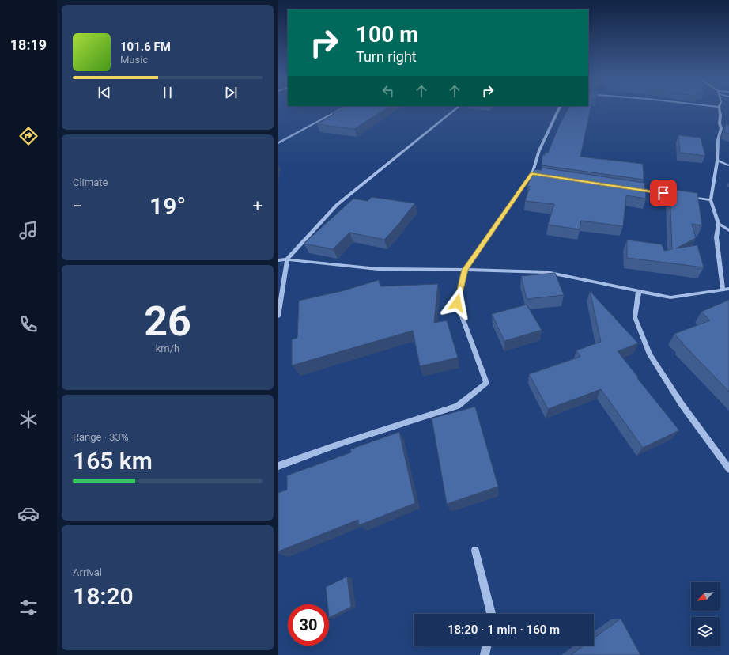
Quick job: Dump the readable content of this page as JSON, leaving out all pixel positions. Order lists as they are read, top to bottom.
{
  "north": "bottom left",
  "page": {
    "tabs": "18:19",
    "turn": ["100 m", "Turn right"],
    "song": ["101.6 FM", "Music"],
    "tile": [
      "Climate",
      ["26", "km/h"],
      ["Range · 33%", "165 km"],
      ["Arrival", "18:20"]
    ],
    "heat": ["−", "19°", "+"],
    "limit": "30",
    "trip": "18:20 · 1 min · 160 m"
  }
}
